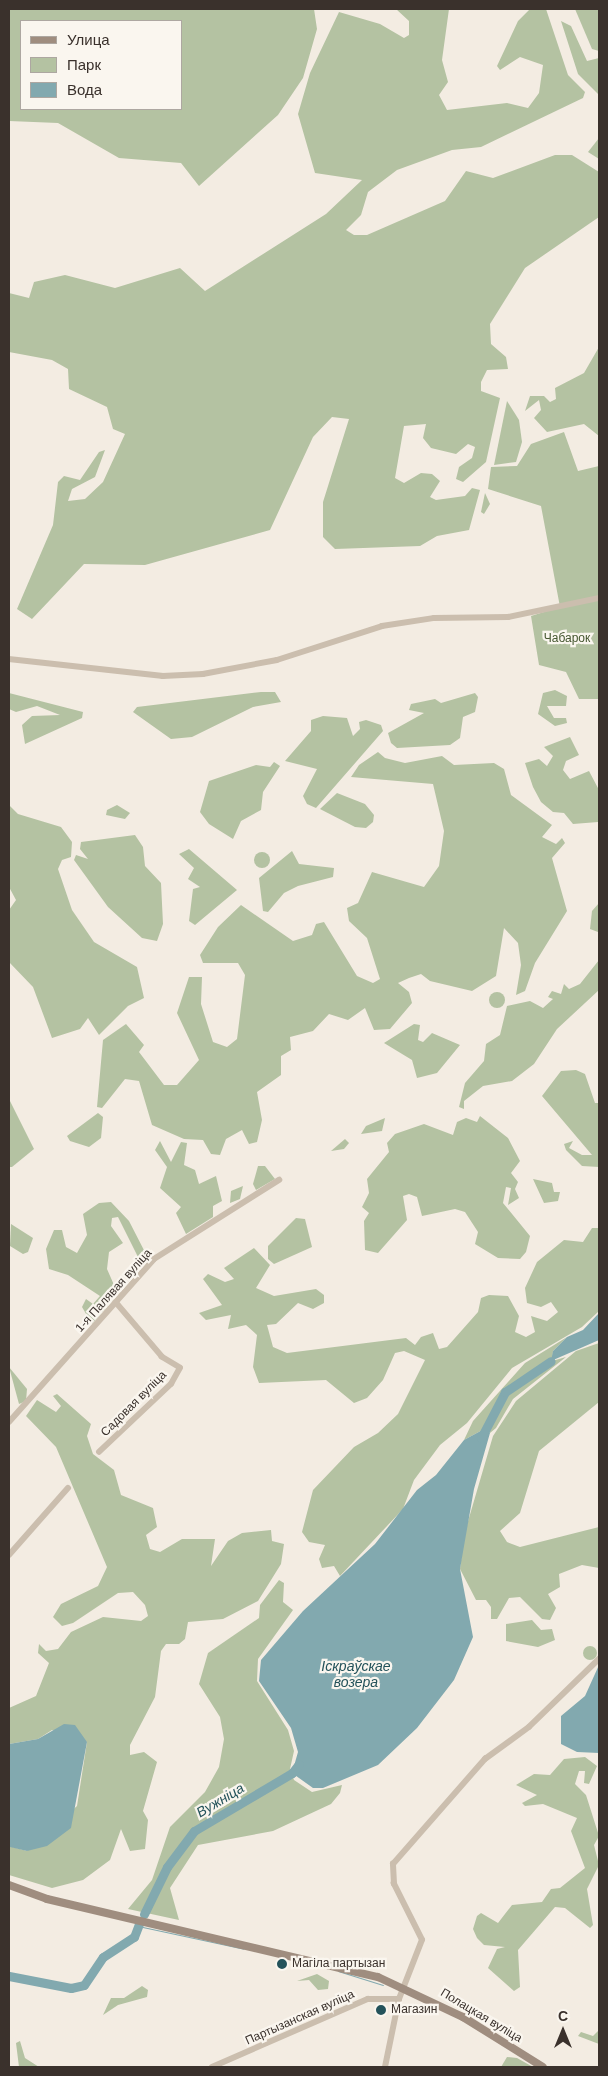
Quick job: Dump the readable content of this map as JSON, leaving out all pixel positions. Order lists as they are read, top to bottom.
{
  "streets": {
    "main road": ["Полацкая вуліца"],
    "street": ["1-я Палявая вуліца", "Садовая вуліца", "Партызанская вуліца"]
  },
  "crossings": [
    ["1-я Палявая вуліца", "Садовая вуліца"]
  ],
  "water": ["Іскраўскае возера", "Вужніца"],
  "parks": ["Чабарок"],
  "places": ["Магіла партызан", "Магазин"],
  "legend": ["Улица", "Парк", "Вода"],
  "north": "top"
}
